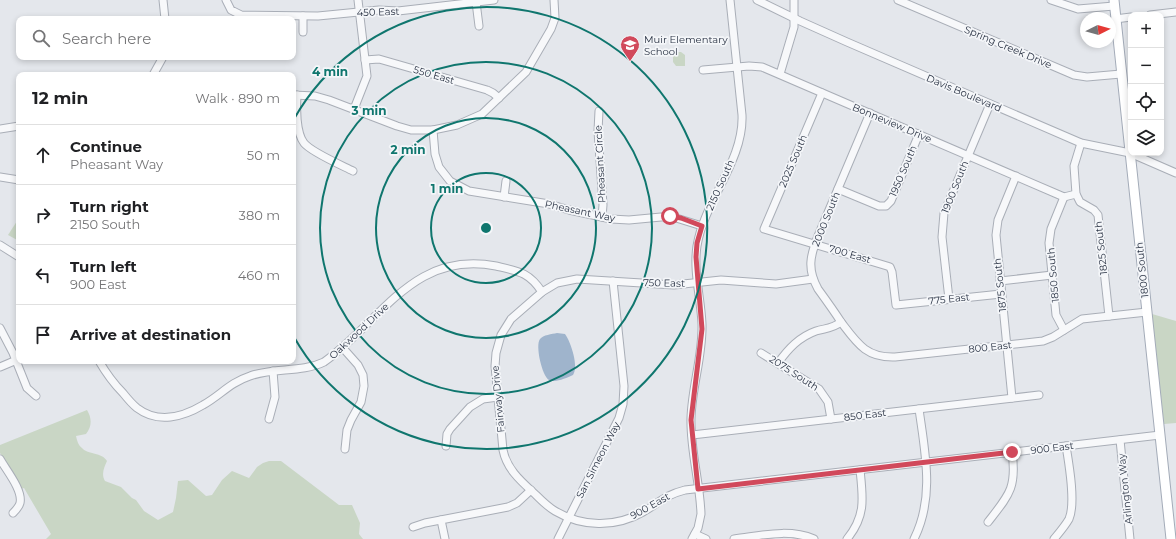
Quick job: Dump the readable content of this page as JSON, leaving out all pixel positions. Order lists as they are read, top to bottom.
{
  "streets": {
    "main road": ["1800 South"],
    "street": [
      "450 East",
      "Spring Creek Drive",
      "550 East",
      "Davis Boulevard",
      "Bonneview Drive",
      "2025 South",
      "Pheasant Circle",
      "1950 South",
      "2150 South",
      "1900 South",
      "Pheasant Way",
      "2000 South",
      "1825 South",
      "700 East",
      "1850 South",
      "750 East",
      "1875 South",
      "775 East",
      "Oakwood Drive",
      "800 East",
      "2075 South",
      "Fairway Drive",
      "850 East",
      "900 East",
      "San Simeon Way",
      "Arlington Way"
    ]
  },
  "crossings": [
    ["Spring Creek Drive", "1800 South"],
    ["Davis Boulevard", "1900 South"],
    ["Bonneview Drive", "2025 South"],
    ["Bonneview Drive", "1950 South"],
    ["Bonneview Drive", "2150 South"],
    ["Bonneview Drive", "1900 South"],
    ["Bonneview Drive", "2000 South"],
    ["Bonneview Drive", "1850 South"],
    ["Bonneview Drive", "1875 South"],
    ["2025 South", "700 East"],
    ["Pheasant Circle", "Pheasant Way"],
    ["1950 South", "2000 South"],
    ["2150 South", "Pheasant Way"],
    ["2150 South", "750 East"],
    ["2150 South", "850 East"],
    ["2150 South", "900 East"],
    ["1900 South", "775 East"],
    ["2000 South", "700 East"],
    ["2000 South", "750 East"],
    ["2000 South", "800 East"],
    ["1825 South", "800 East"],
    ["700 East", "775 East"],
    ["1800 South", "800 East"],
    ["1800 South", "900 East"],
    ["1850 South", "800 East"],
    ["750 East", "Oakwood Drive"],
    ["750 East", "Fairway Drive"],
    ["750 East", "San Simeon Way"],
    ["1875 South", "775 East"],
    ["1875 South", "800 East"],
    ["1875 South", "850 East"],
    ["Oakwood Drive", "Fairway Drive"],
    ["2075 South", "850 East"],
    ["Fairway Drive", "900 East"],
    ["900 East", "San Simeon Way"],
    ["900 East", "Arlington Way"]
  ],
  "places": {
    "school or university": ["Muir Elementary School"]
  },
  "north": "right",
  "page": {
    "map_buttons": ["+", "−"],
    "search": "Search here",
    "heading": ["12 min", "Walk · 890 m"],
    "list": [
      ["Continue", "Pheasant Way", "50 m"],
      ["Turn right", "2150 South", "380 m"],
      ["Turn left", "900 East", "460 m"],
      "Arrive at destination"
    ]
  },
  "rings": [
    "4 min",
    "3 min",
    "2 min",
    "1 min"
  ]
}
